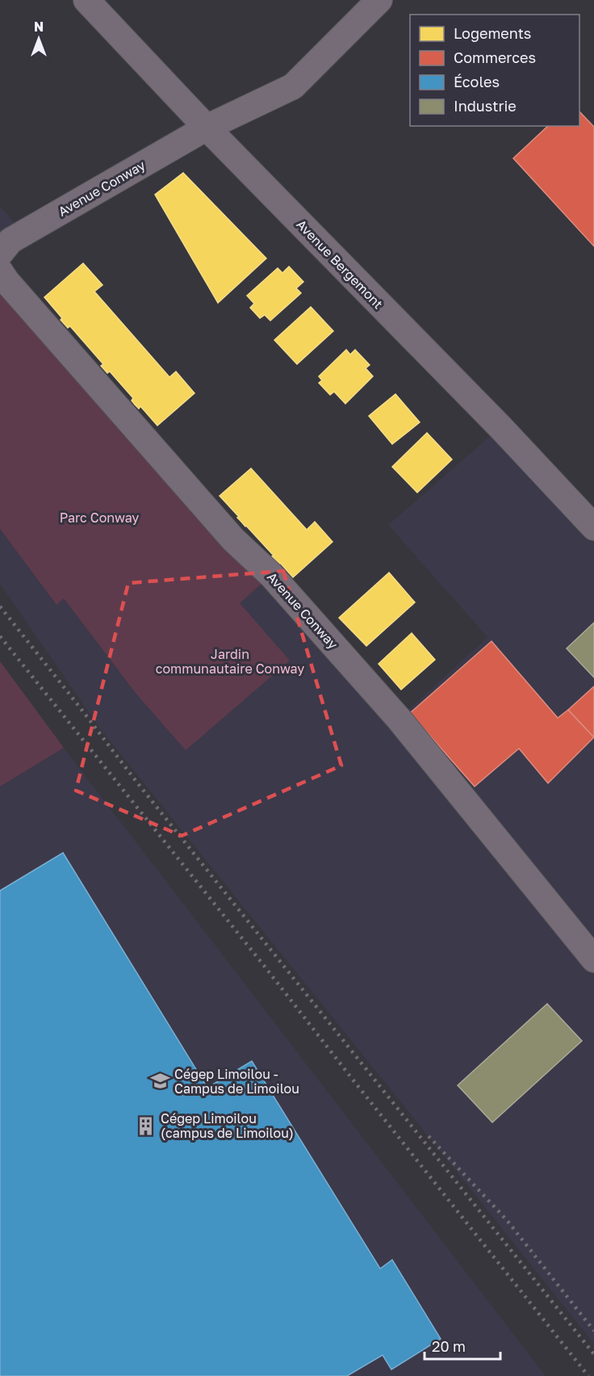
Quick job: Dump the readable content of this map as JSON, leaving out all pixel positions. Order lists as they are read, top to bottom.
{
  "streets": {
    "street": ["Avenue Conway", "Avenue Bergemont"]
  },
  "crossings": [
    ["Avenue Conway", "Avenue Bergemont"]
  ],
  "parks": ["Parc Conway", "Jardin communautaire Conway"],
  "places": {
    "school or university": ["Cégep Limoilou - Campus de Limoilou"],
    "building": ["Cégep Limoilou (campus de Limoilou)"]
  },
  "legend": [
    "Logements",
    "Commerces",
    "Écoles",
    "Industrie"
  ],
  "scale_bar": "20 m",
  "north": "top"
}
